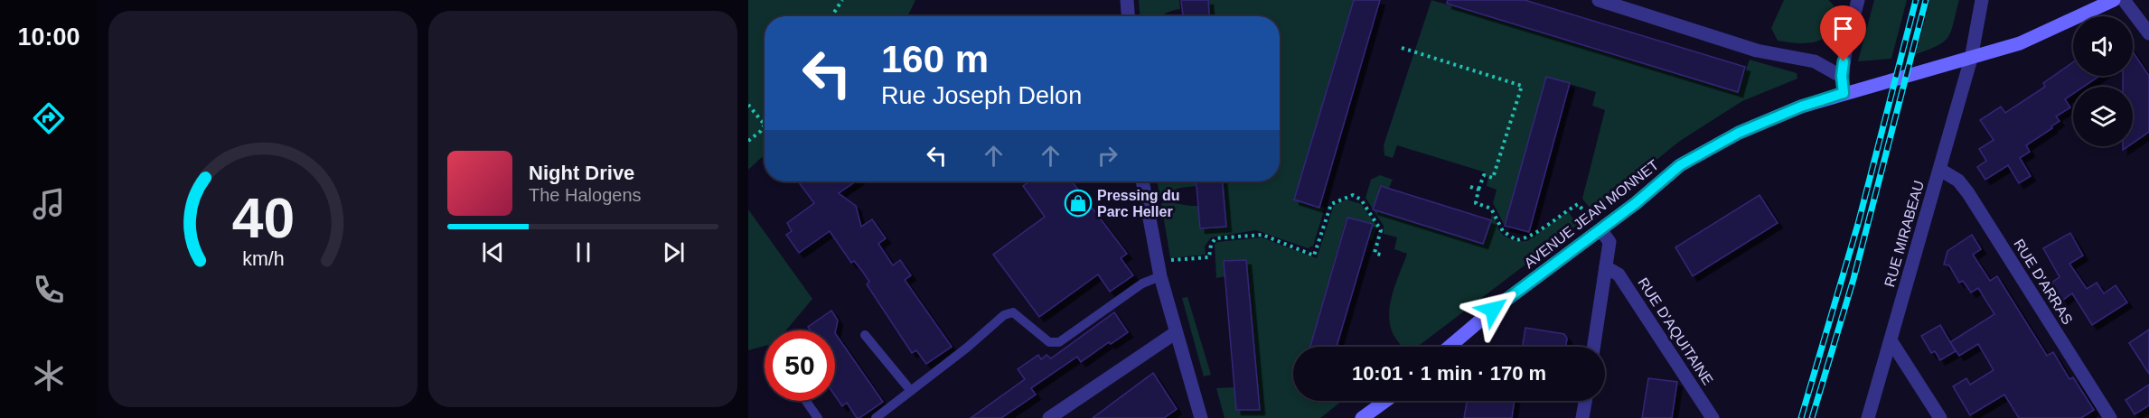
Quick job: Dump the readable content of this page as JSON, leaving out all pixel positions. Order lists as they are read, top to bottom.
{
  "streets": {
    "main road": ["AVENUE JEAN MONNET"],
    "street": ["RUE MIRABEAU", "RUE D'ARRAS", "RUE D'AQUITAINE"]
  },
  "crossings": [
    ["AVENUE JEAN MONNET", "RUE MIRABEAU"],
    ["RUE MIRABEAU", "RUE D'ARRAS"]
  ],
  "places": {
    "shop": ["Pressing du Parc Heller"]
  },
  "page": {
    "tabs": "10:00",
    "turn": ["160 m", "Rue Joseph Delon"],
    "song": ["Night Drive", "The Halogens"],
    "limit": "50",
    "trip": "10:01 · 1 min · 170 m",
    "gauge": ["40", "km/h"]
  }
}
